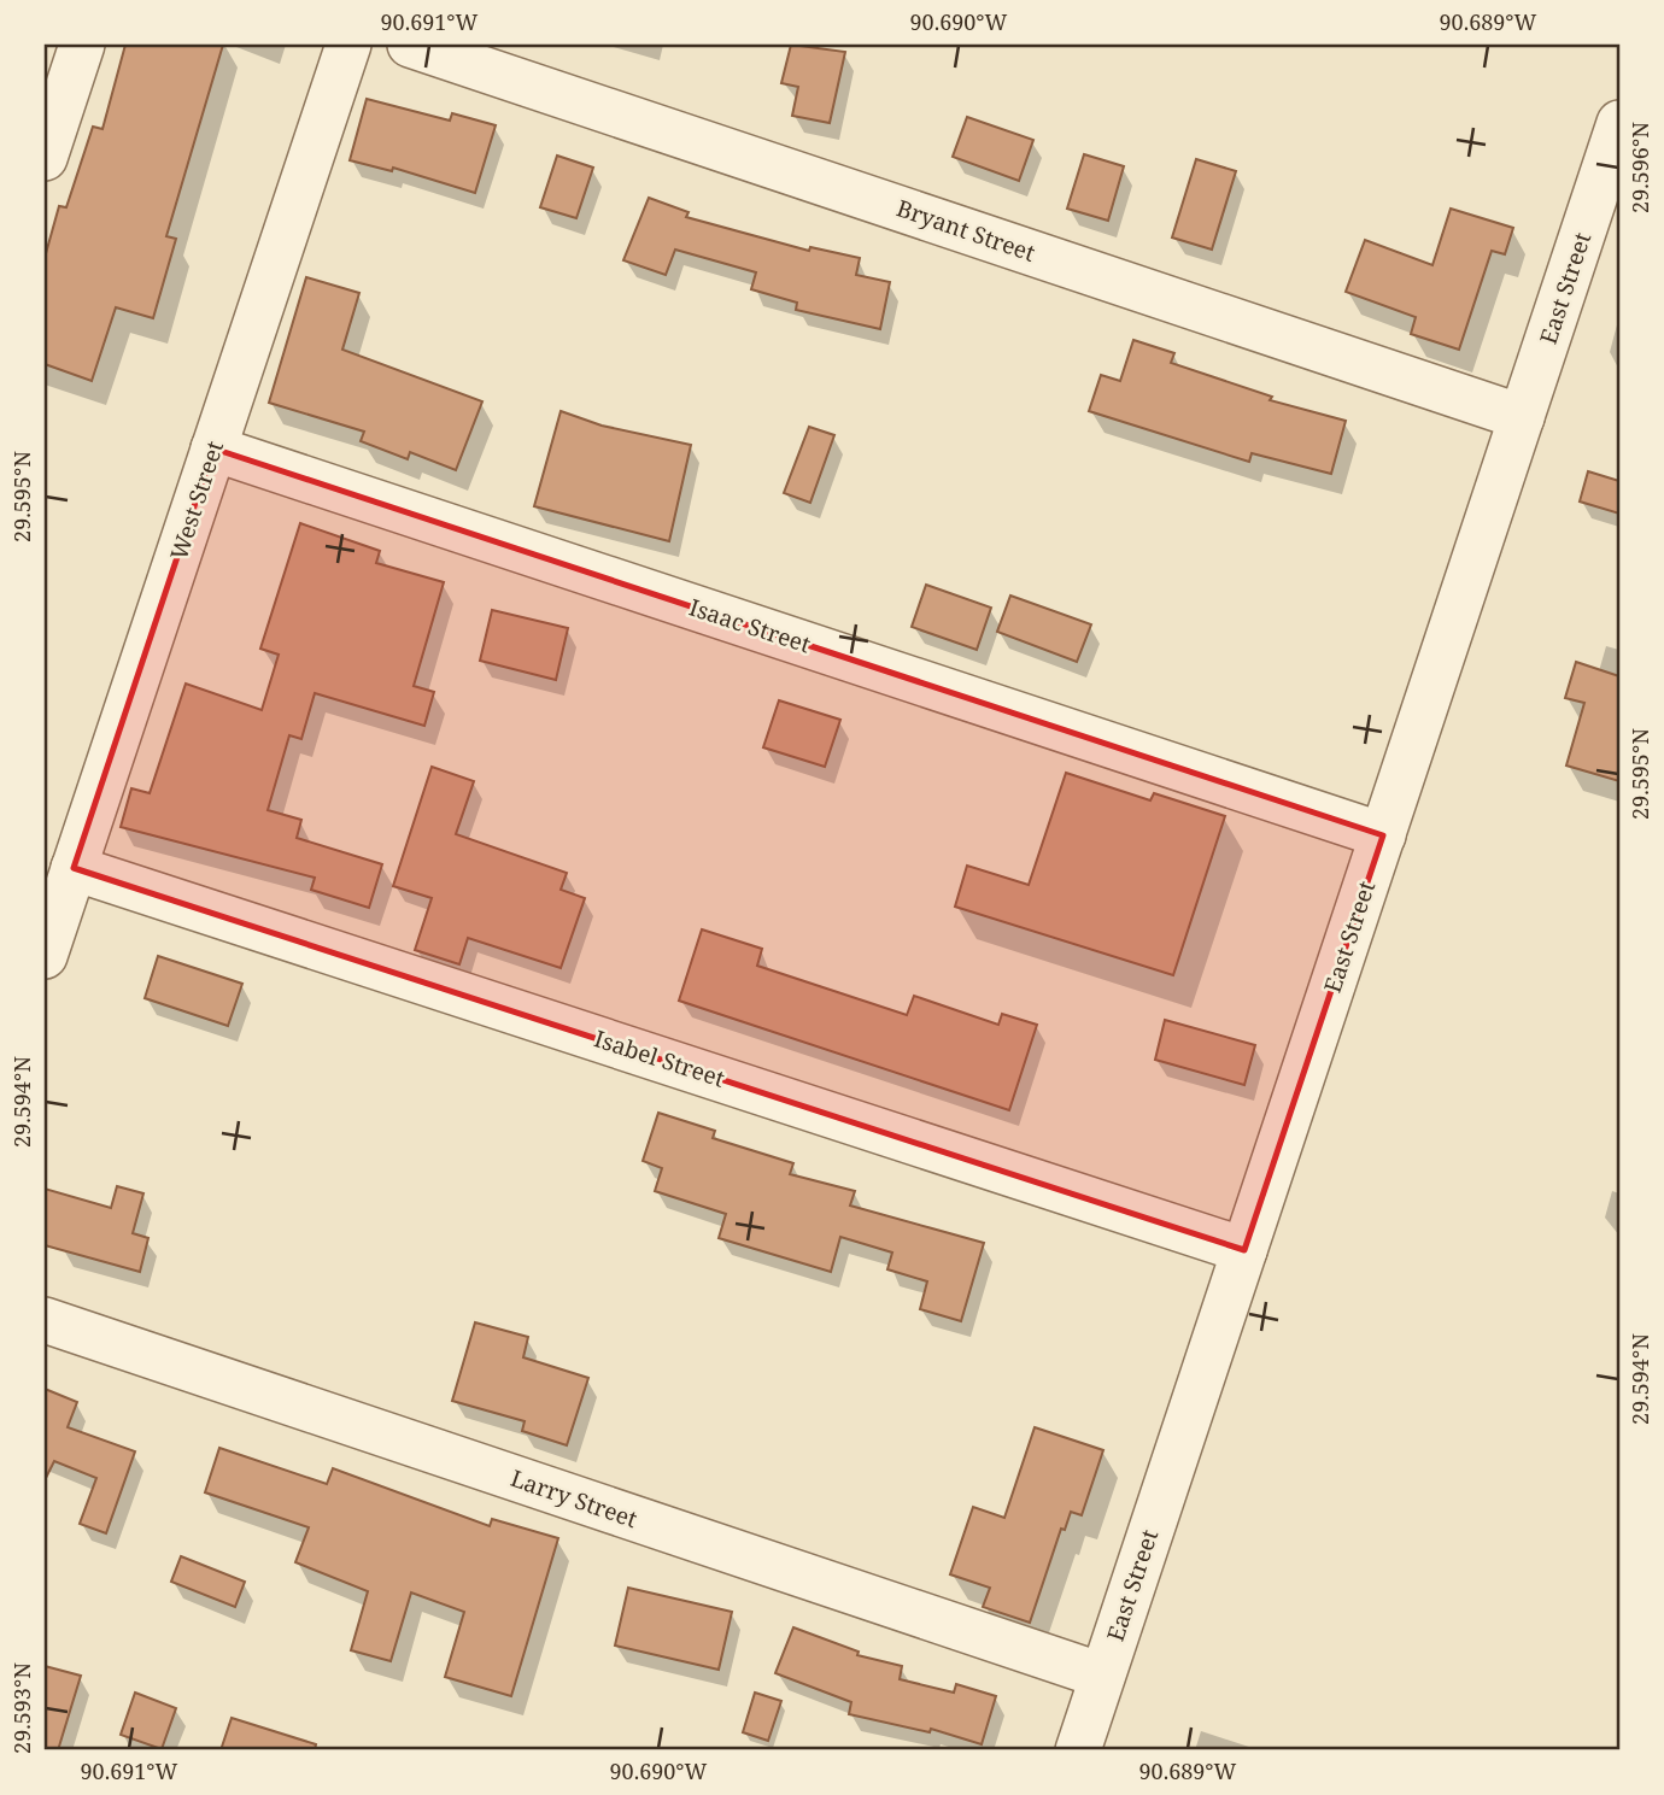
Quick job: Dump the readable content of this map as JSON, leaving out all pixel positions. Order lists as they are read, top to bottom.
{
  "streets": {
    "street": [
      "Bryant Street",
      "East Street",
      "West Street",
      "Isaac Street",
      "Isabel Street",
      "Larry Street"
    ]
  },
  "crossings": [
    ["Bryant Street", "East Street"],
    ["East Street", "Isaac Street"],
    ["East Street", "Isabel Street"],
    ["East Street", "Larry Street"],
    ["West Street", "Isaac Street"],
    ["West Street", "Isabel Street"]
  ],
  "coordinates": [
    "90.691°W",
    "90.690°W",
    "90.689°W",
    "29.596°N",
    "29.595°N",
    "29.594°N",
    "29.593°N"
  ]
}
